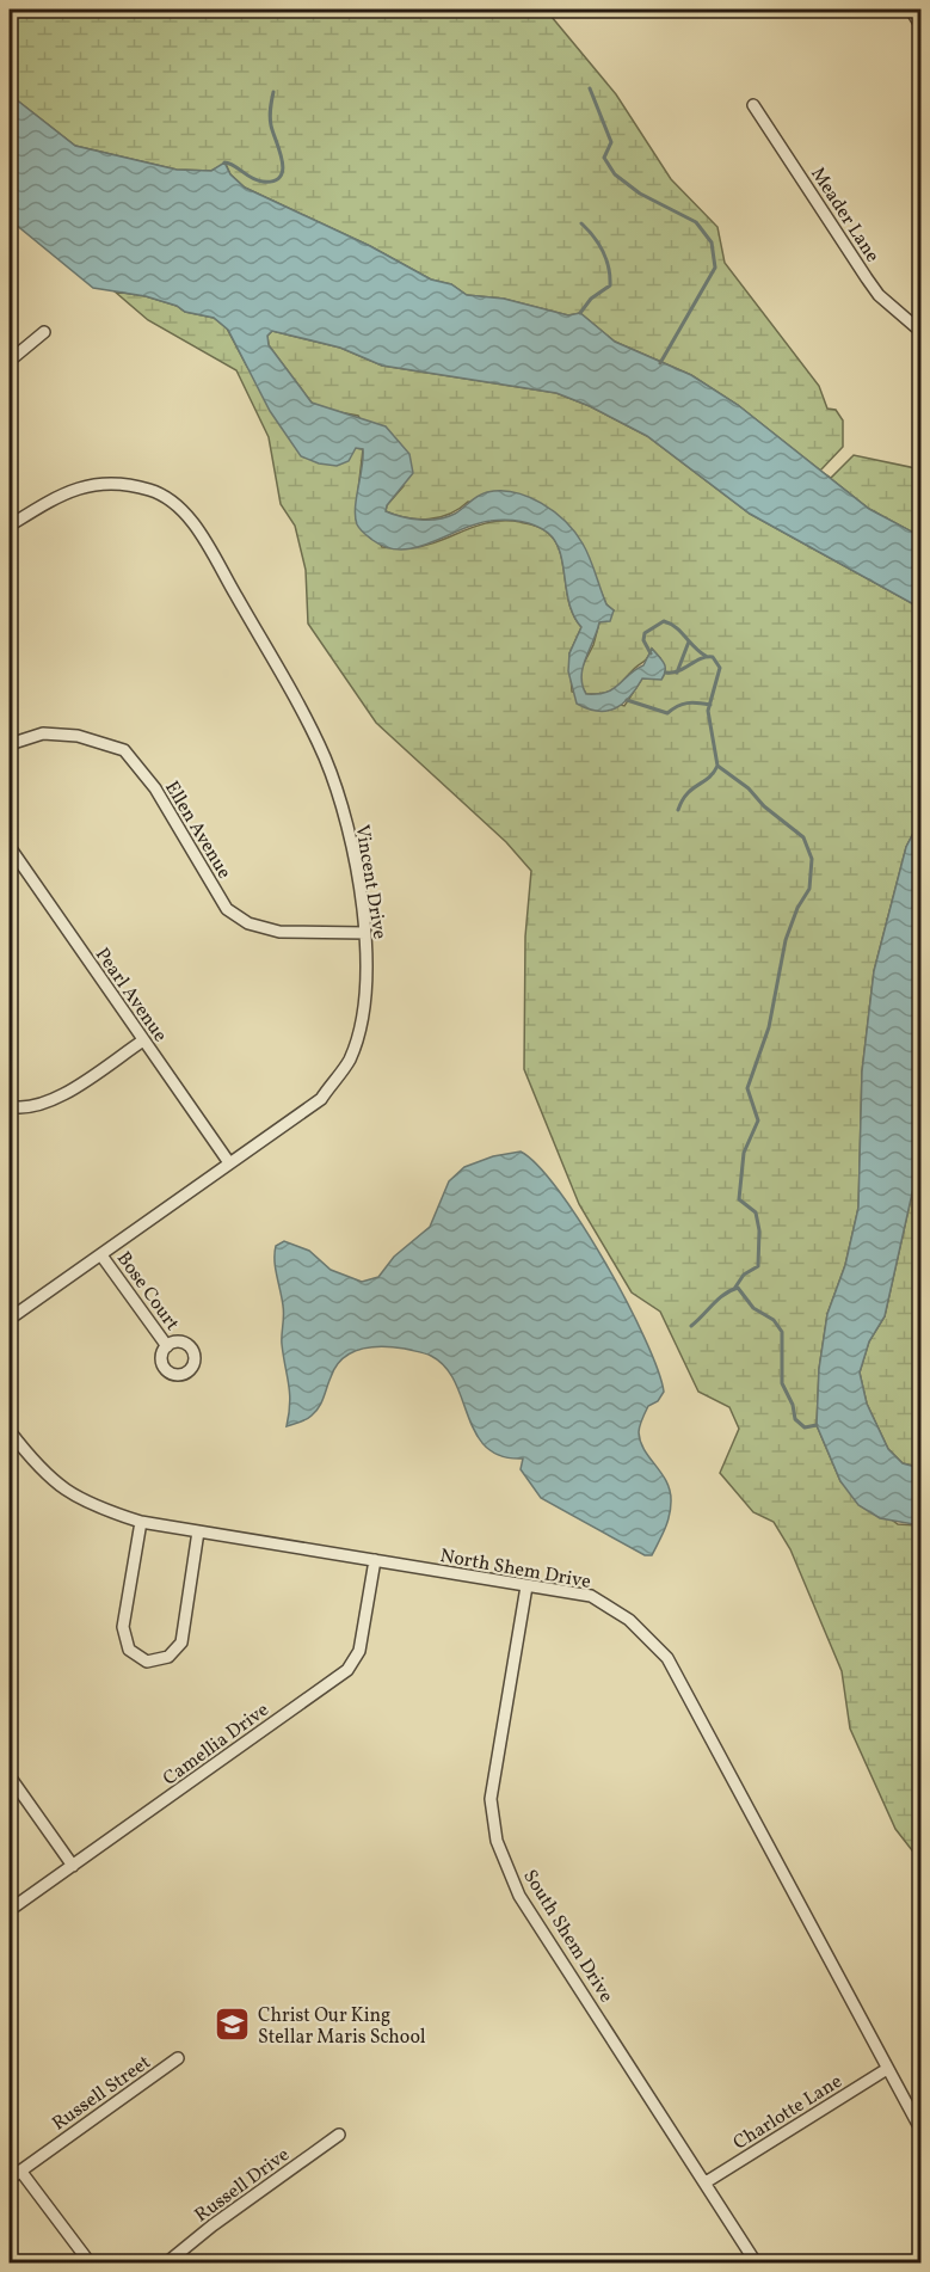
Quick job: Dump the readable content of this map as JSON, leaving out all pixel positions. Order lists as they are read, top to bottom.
{
  "streets": {
    "street": [
      "Meader Lane",
      "Ellen Avenue",
      "Vincent Drive",
      "Pearl Avenue",
      "Bose Court",
      "North Shem Drive",
      "Camellia Drive",
      "South Shem Drive",
      "Russell Street",
      "Charlotte Lane",
      "Russell Drive"
    ]
  },
  "crossings": [
    ["Ellen Avenue", "Vincent Drive"],
    ["Vincent Drive", "Pearl Avenue"],
    ["Vincent Drive", "Bose Court"],
    ["North Shem Drive", "Camellia Drive"],
    ["North Shem Drive", "South Shem Drive"],
    ["North Shem Drive", "Charlotte Lane"],
    ["South Shem Drive", "Charlotte Lane"]
  ],
  "places": {
    "school or university": ["Christ Our King Stellar Maris School"]
  }
}
